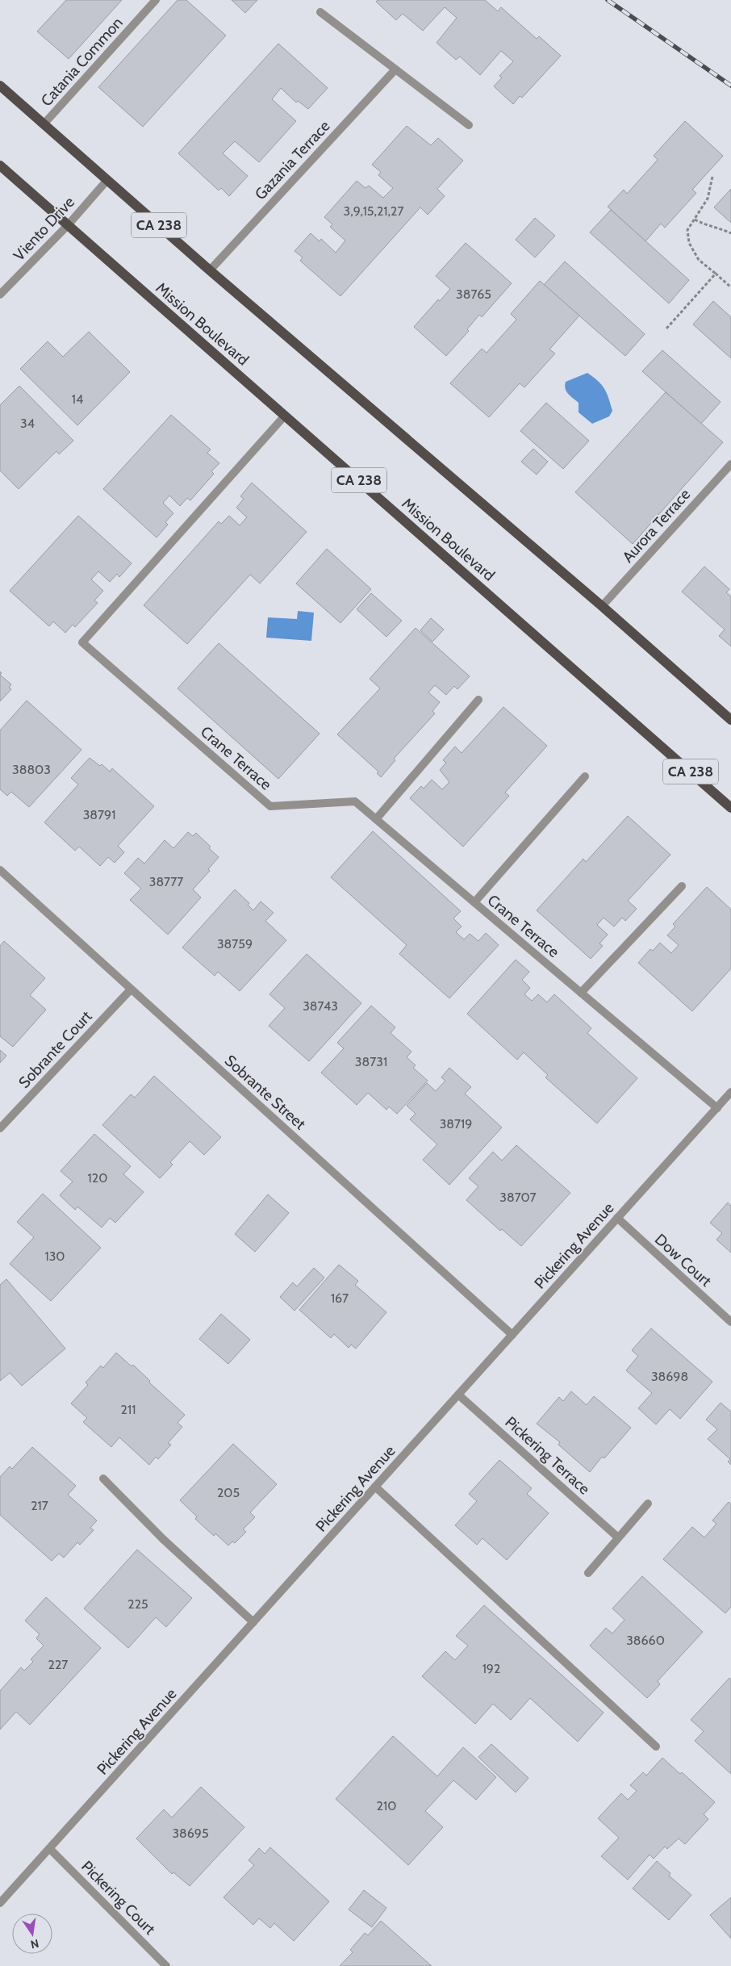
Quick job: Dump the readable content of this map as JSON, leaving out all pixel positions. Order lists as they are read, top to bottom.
{
  "streets": {
    "main road": ["CA 238", "Mission Boulevard"],
    "street": [
      "Catania Common",
      "Gazania Terrace",
      "Viento Drive",
      "Aurora Terrace",
      "Crane Terrace",
      "Sobrante Court",
      "Sobrante Street",
      "Pickering Avenue",
      "Dow Court",
      "Pickering Terrace",
      "Pickering Court"
    ]
  },
  "crossings": [
    ["Catania Common", "CA 238"],
    ["Gazania Terrace", "CA 238"],
    ["CA 238", "Viento Drive"],
    ["CA 238", "Aurora Terrace"],
    ["Viento Drive", "Mission Boulevard"],
    ["Mission Boulevard", "Crane Terrace"],
    ["Crane Terrace", "Pickering Avenue"],
    ["Sobrante Court", "Sobrante Street"],
    ["Sobrante Street", "Pickering Avenue"],
    ["Pickering Avenue", "Dow Court"],
    ["Pickering Avenue", "Pickering Terrace"],
    ["Pickering Avenue", "Pickering Court"]
  ],
  "house_numbers": [
    "3,9,15,21,27",
    "38765",
    "14",
    "34",
    "38803",
    "38791",
    "38777",
    "38759",
    "38743",
    "38731",
    "38719",
    "120",
    "38707",
    "130",
    "167",
    "38698",
    "211",
    "205",
    "217",
    "225",
    "38660",
    "227",
    "192",
    "210",
    "38695"
  ],
  "north": "bottom"
}
